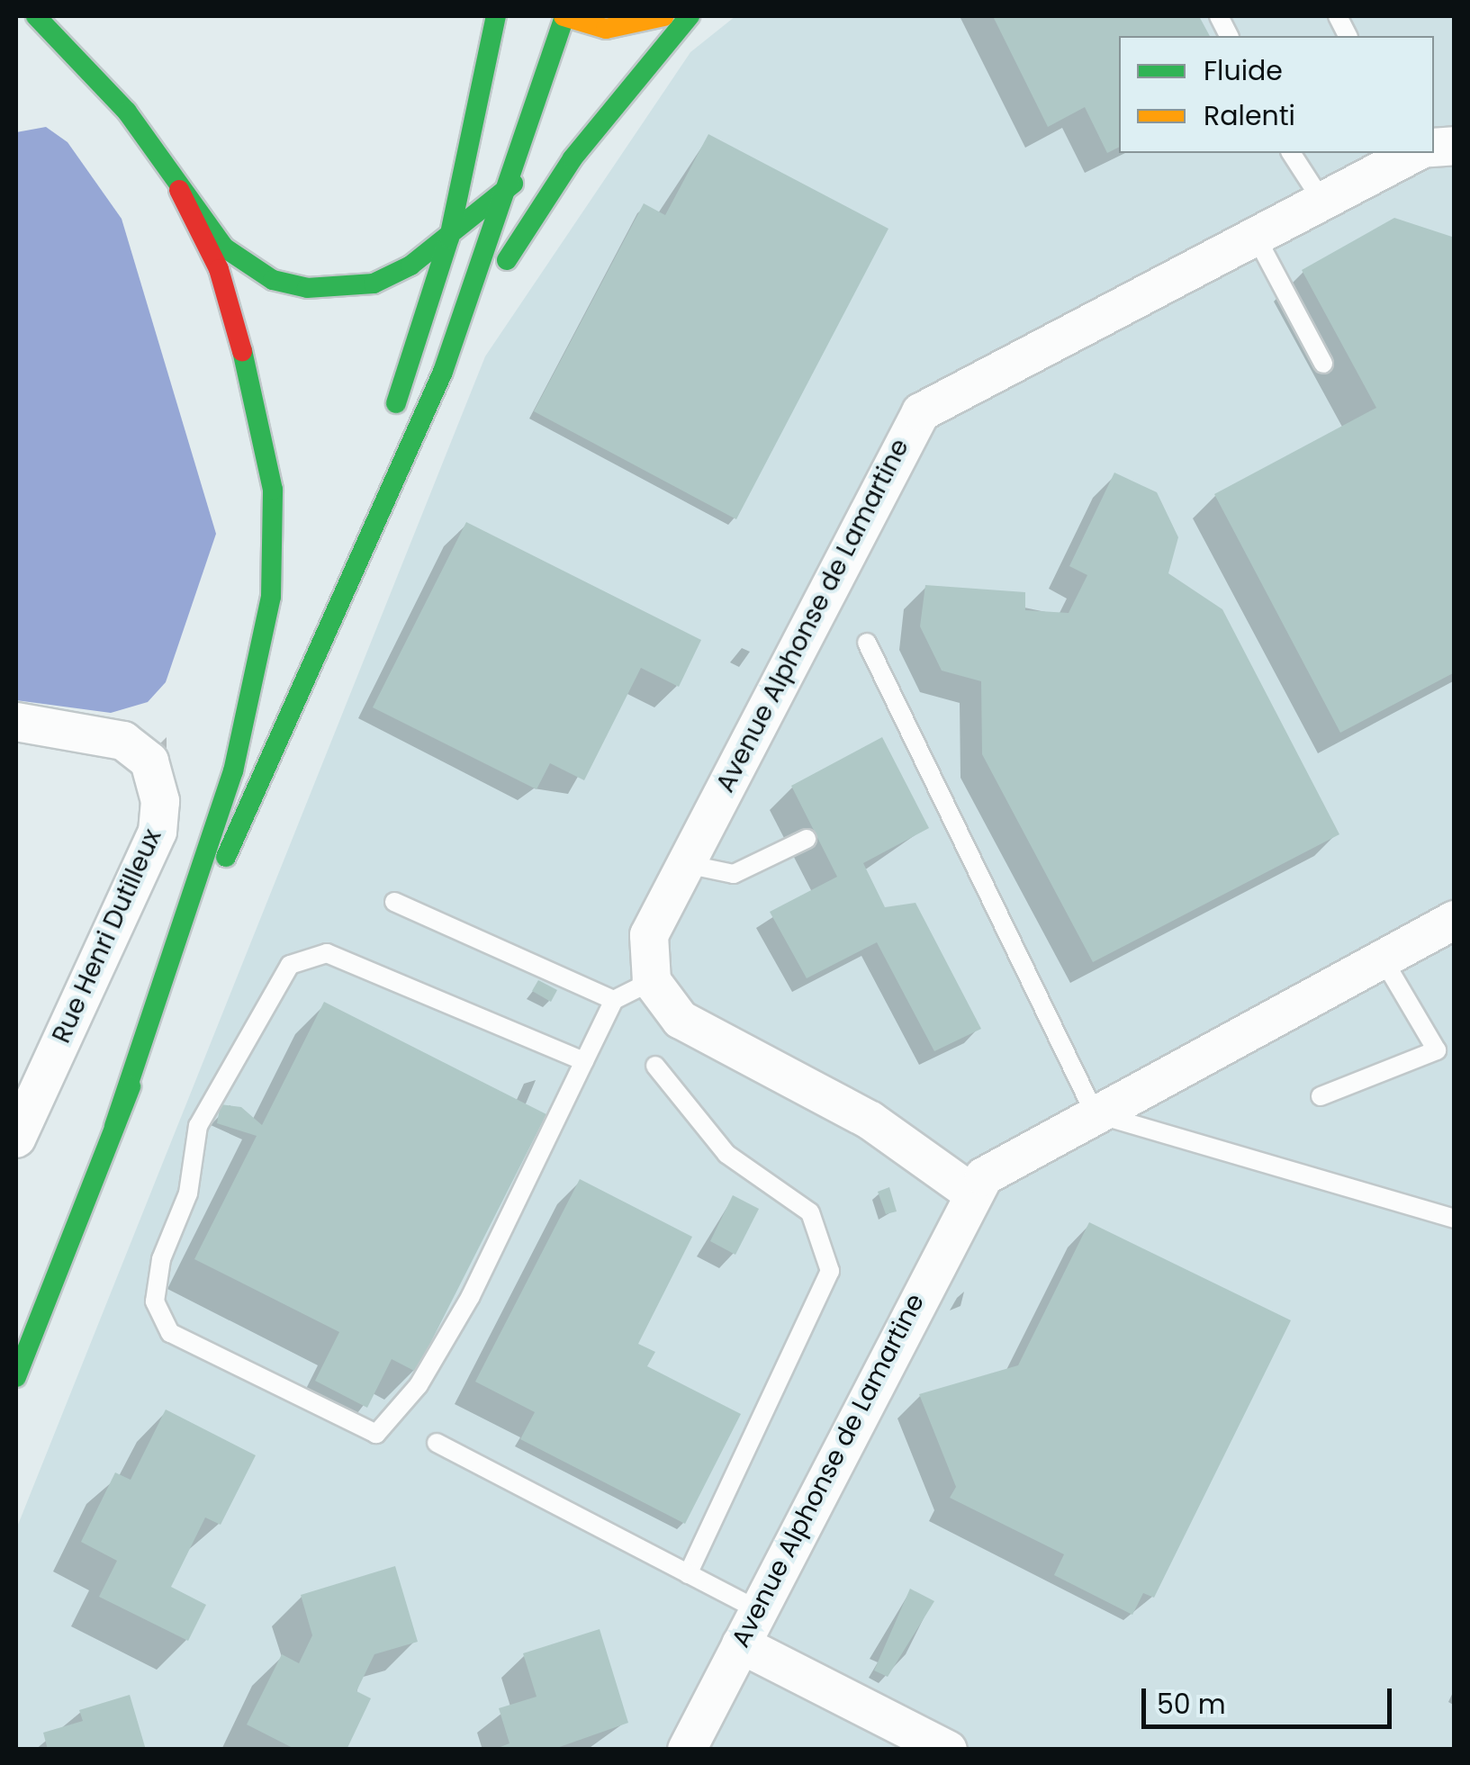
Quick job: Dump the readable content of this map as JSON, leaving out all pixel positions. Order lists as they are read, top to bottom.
{
  "streets": {
    "street": ["Avenue Alphonse de Lamartine", "Rue Henri Dutilleux"]
  },
  "legend": ["Fluide", "Ralenti"],
  "scale_bar": "50 m"
}
